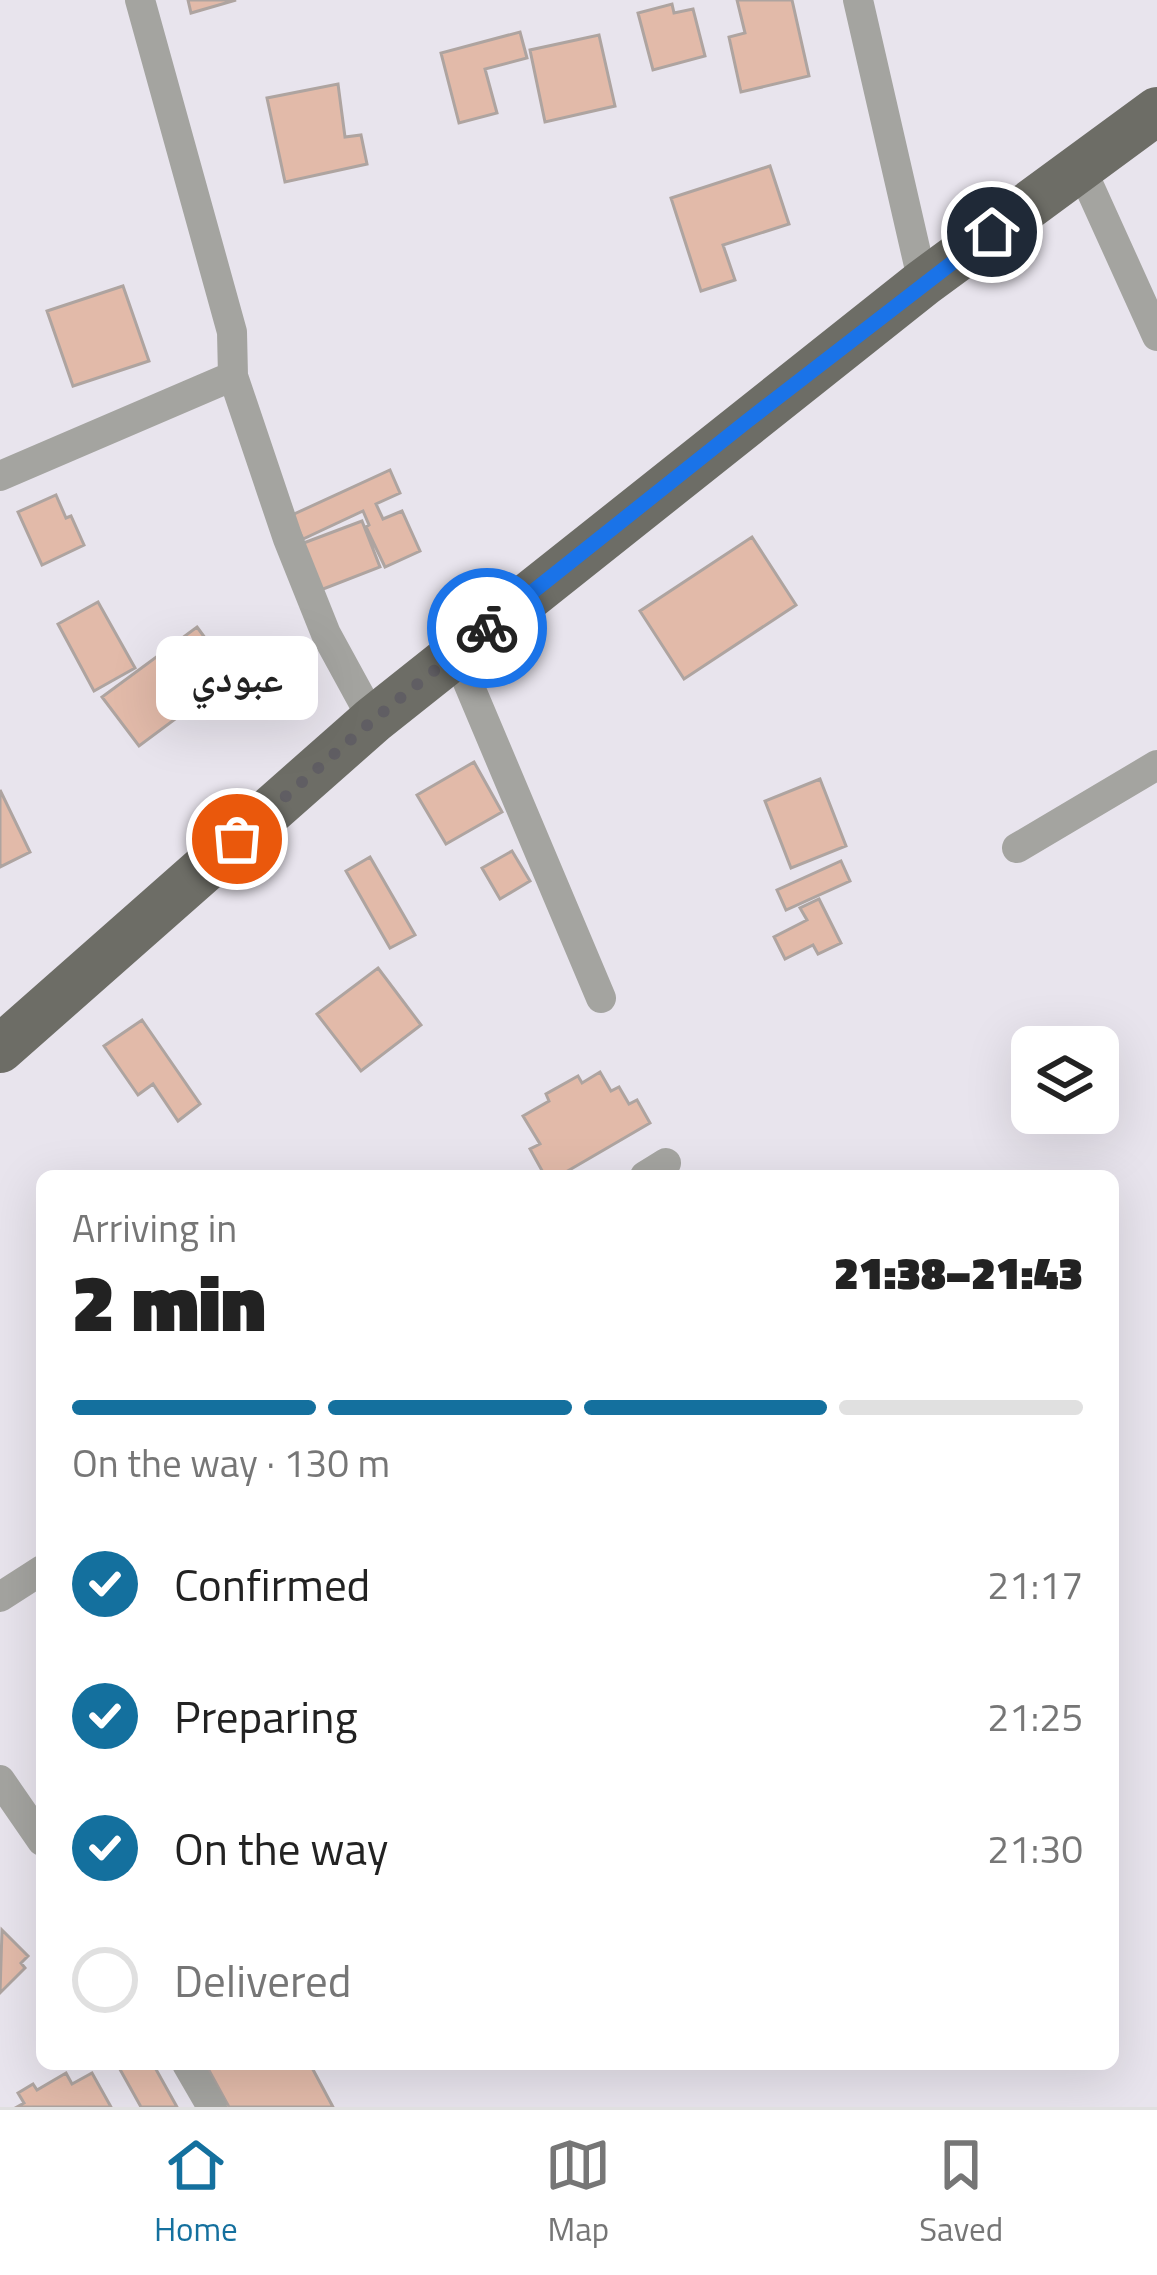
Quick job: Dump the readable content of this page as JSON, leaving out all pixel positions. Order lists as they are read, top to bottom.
{
  "places": ["عبودي"],
  "page": {
    "bubble": "عبودي",
    "heading": ["2 min", "Arriving in", "21:38–21:43"],
    "bar": "On the way · 130 m",
    "list": [
      ["Confirmed", "21:17"],
      ["Preparing", "21:25"],
      ["On the way", "21:30"],
      "Delivered"
    ],
    "tabs": ["Home", "Map", "Saved"]
  }
}
